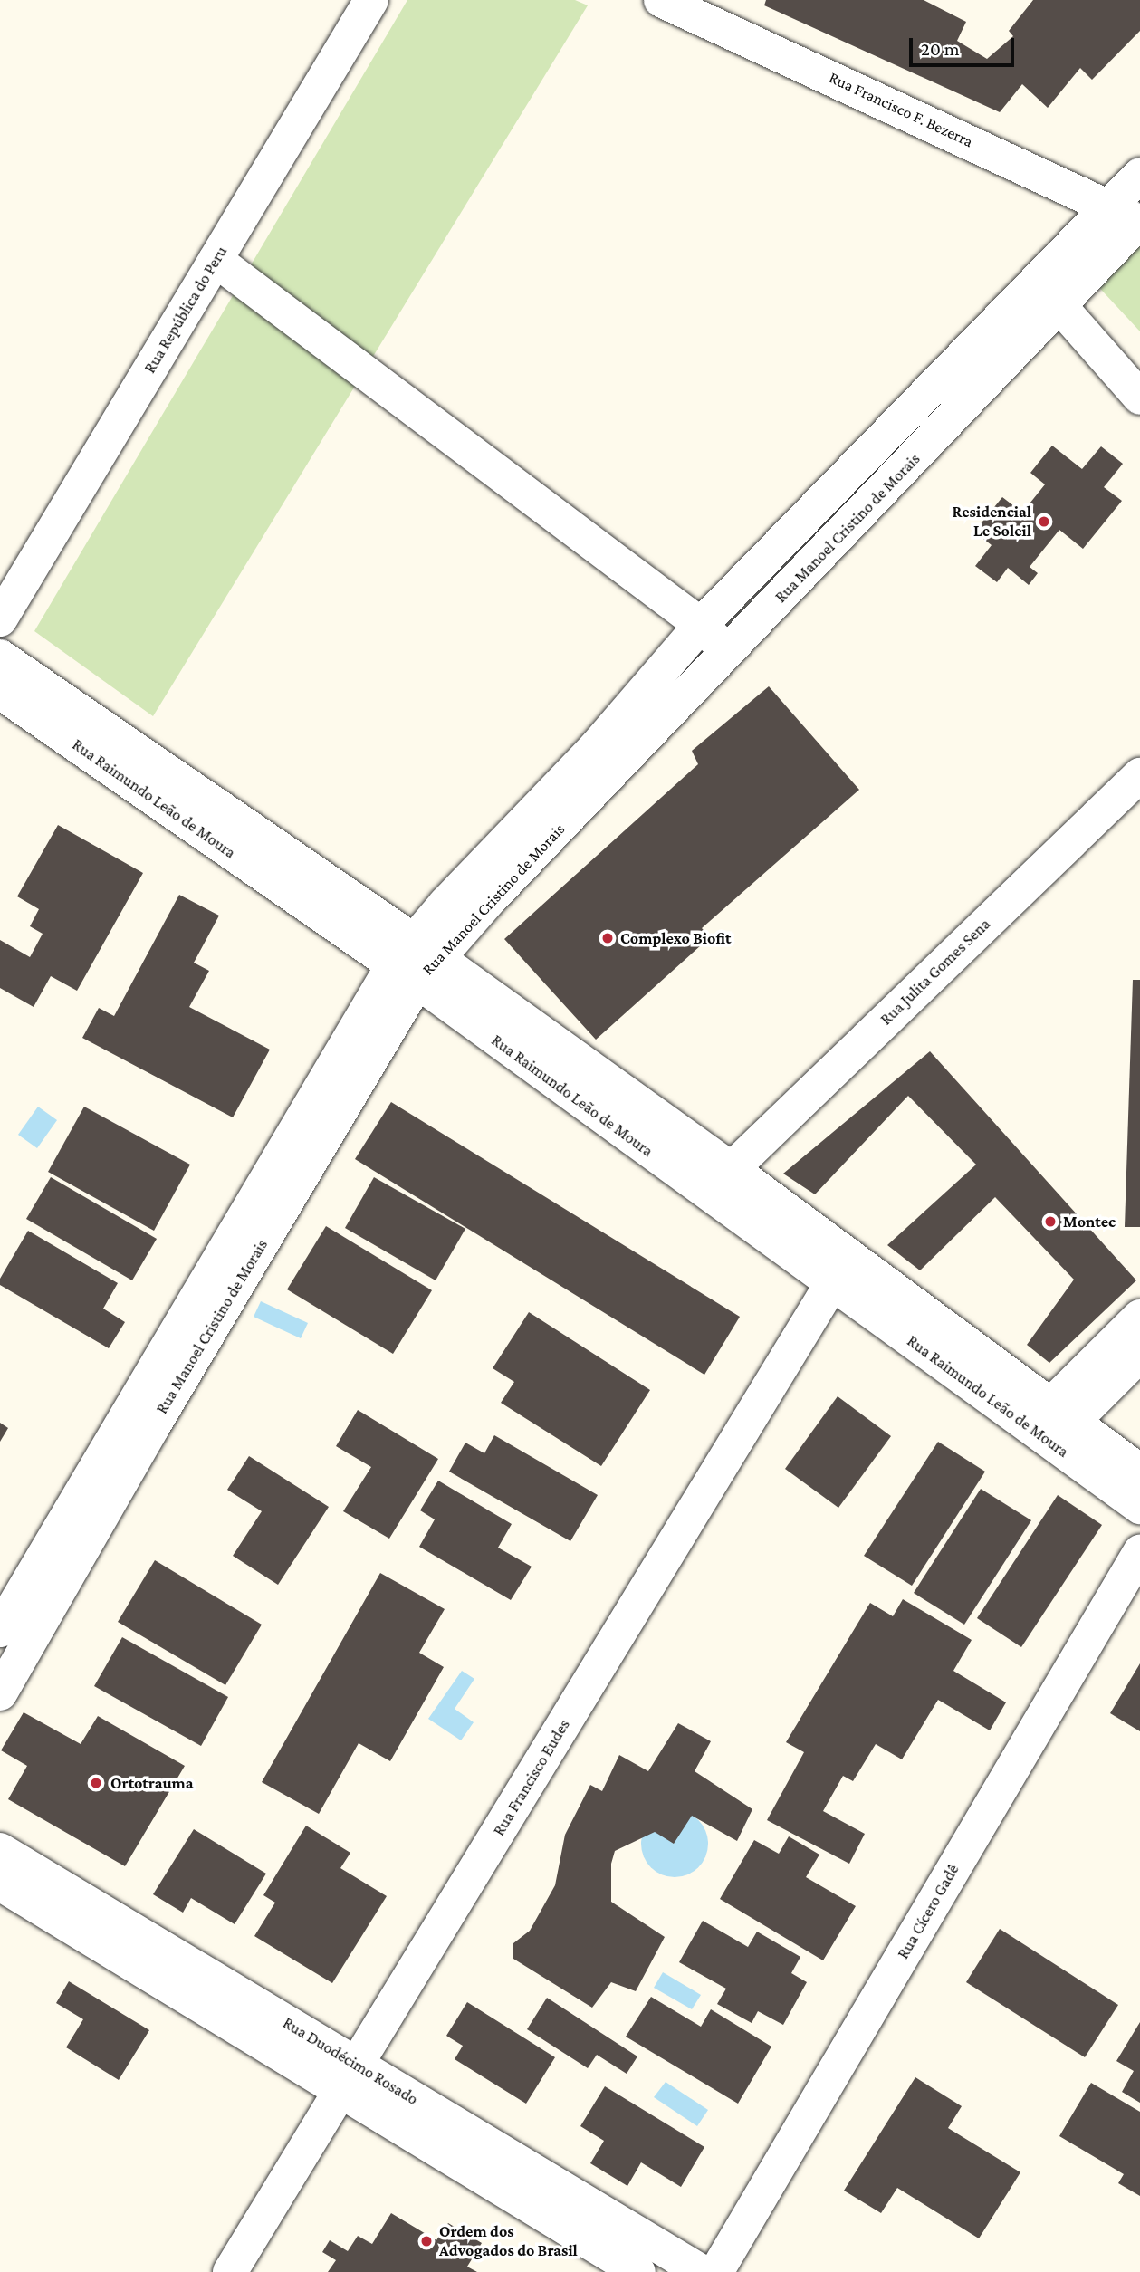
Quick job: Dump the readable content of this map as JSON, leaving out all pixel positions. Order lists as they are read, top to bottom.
{
  "streets": {
    "street": [
      "Rua Francisco F. Bezerra",
      "Rua República do Peru",
      "Rua Manoel Cristino de Morais",
      "Rua Raimundo Leão de Moura",
      "Rua Julita Gomes Sena",
      "Rua Francisco Eudes",
      "Rua Cícero Gadê",
      "Rua Duodécimo Rosado"
    ]
  },
  "crossings": [
    ["Rua Francisco F. Bezerra", "Rua Manoel Cristino de Morais"],
    ["Rua Manoel Cristino de Morais", "Rua Raimundo Leão de Moura"],
    ["Rua Raimundo Leão de Moura", "Rua Julita Gomes Sena"],
    ["Rua Raimundo Leão de Moura", "Rua Francisco Eudes"],
    ["Rua Francisco Eudes", "Rua Duodécimo Rosado"]
  ],
  "places": [
    "Residencial Le Soleil",
    "Complexo Biofit",
    "Montec",
    "Ortotrauma",
    "Ordem dos Advogados do Brasil"
  ],
  "scale_bar": "20 m"
}
